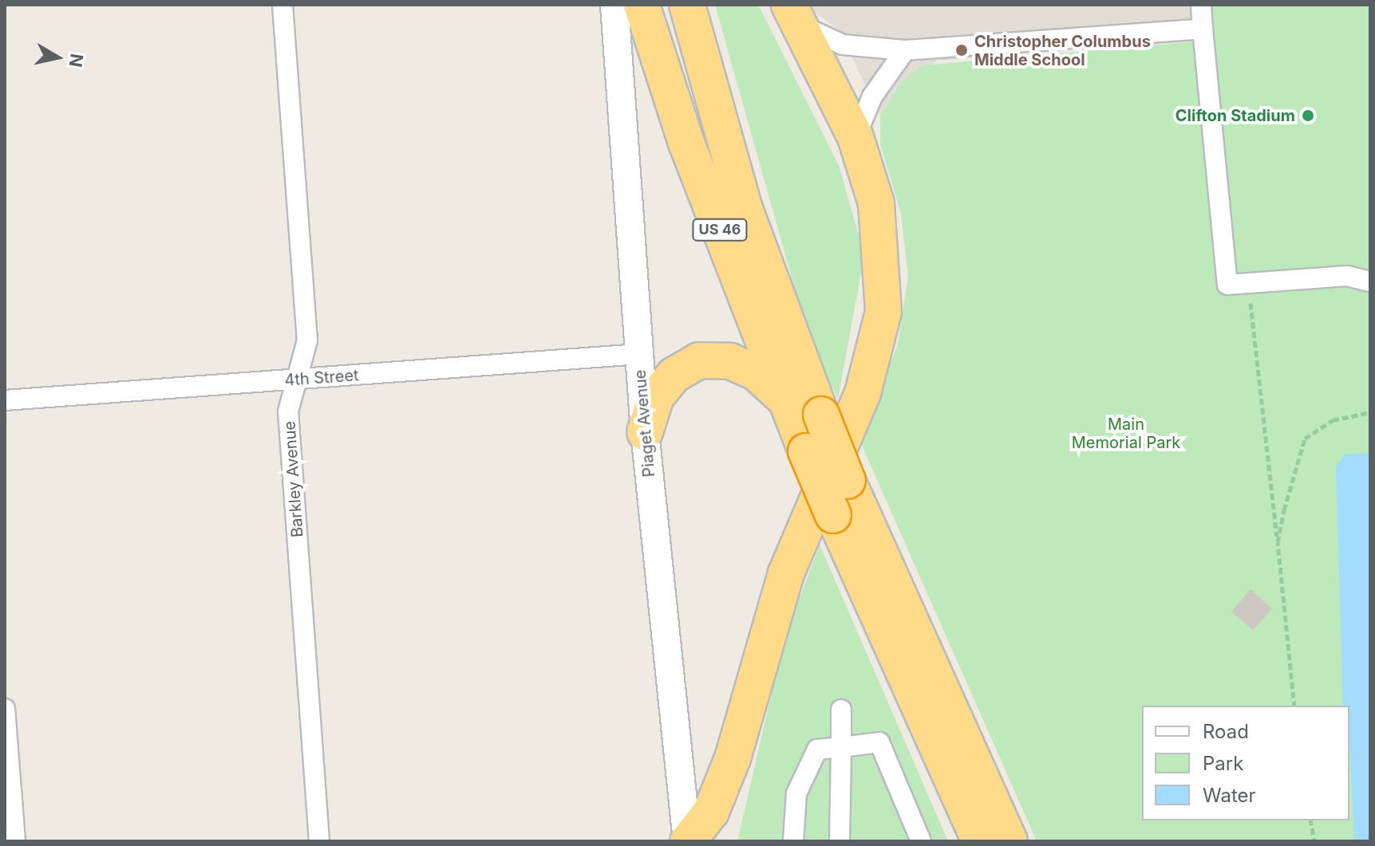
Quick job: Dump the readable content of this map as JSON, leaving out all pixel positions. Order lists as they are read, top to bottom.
{
  "streets": {
    "highway": ["US 46"],
    "street": ["4th Street", "Piaget Avenue", "Barkley Avenue"]
  },
  "crossings": [
    ["4th Street", "Piaget Avenue"],
    ["4th Street", "Barkley Avenue"]
  ],
  "parks": ["Main Memorial Park"],
  "places": ["Christopher Columbus Middle School", "Clifton Stadium"],
  "legend": ["Road", "Park", "Water"],
  "north": "right"
}
